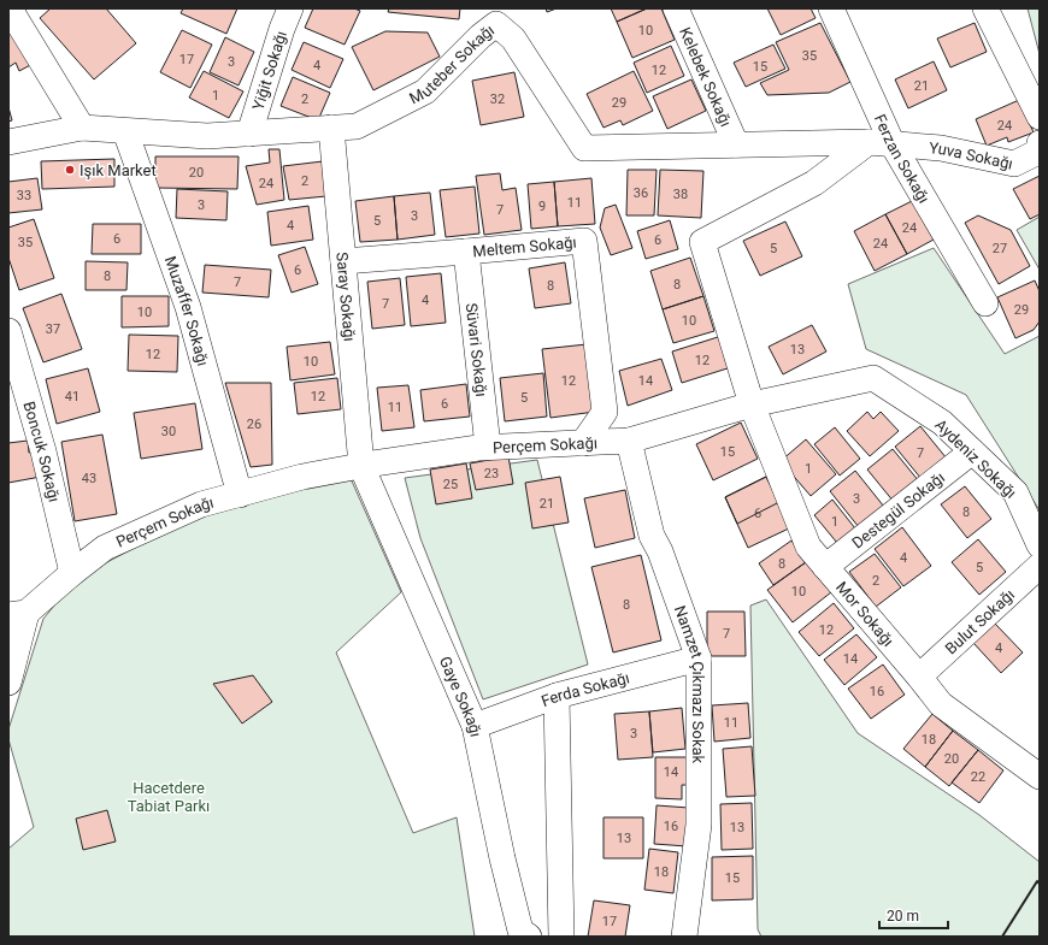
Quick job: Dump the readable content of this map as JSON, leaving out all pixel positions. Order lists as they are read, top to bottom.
{
  "streets": {
    "street": [
      "Muteber Sokağı",
      "Yiğit Sokağı",
      "Kelebek Sokağı",
      "Yuva Sokağı",
      "Ferzan Sokağı",
      "Meltem Sokağı",
      "Saray Sokağı",
      "Muzaffer Sokağı",
      "Süvari Sokağı",
      "Perçem Sokağı",
      "Boncuk Sokağı",
      "Aydeniz Sokağı",
      "Destegül Sokağı",
      "Mor Sokağı",
      "Bulut Sokağı",
      "Namzet Çıkmazı Sokak",
      "Ferda Sokağı",
      "Gaye Sokağı"
    ]
  },
  "crossings": [
    ["Muteber Sokağı", "Yiğit Sokağı"],
    ["Muteber Sokağı", "Kelebek Sokağı"],
    ["Muteber Sokağı", "Yuva Sokağı"],
    ["Muteber Sokağı", "Ferzan Sokağı"],
    ["Muteber Sokağı", "Saray Sokağı"],
    ["Muteber Sokağı", "Muzaffer Sokağı"],
    ["Yuva Sokağı", "Ferzan Sokağı"],
    ["Meltem Sokağı", "Saray Sokağı"],
    ["Meltem Sokağı", "Süvari Sokağı"],
    ["Meltem Sokağı", "Perçem Sokağı"],
    ["Saray Sokağı", "Perçem Sokağı"],
    ["Saray Sokağı", "Gaye Sokağı"],
    ["Muzaffer Sokağı", "Perçem Sokağı"],
    ["Süvari Sokağı", "Perçem Sokağı"],
    ["Perçem Sokağı", "Boncuk Sokağı"],
    ["Perçem Sokağı", "Aydeniz Sokağı"],
    ["Perçem Sokağı", "Mor Sokağı"],
    ["Perçem Sokağı", "Namzet Çıkmazı Sokak"],
    ["Perçem Sokağı", "Gaye Sokağı"],
    ["Aydeniz Sokağı", "Destegül Sokağı"],
    ["Aydeniz Sokağı", "Mor Sokağı"],
    ["Destegül Sokağı", "Mor Sokağı"],
    ["Mor Sokağı", "Bulut Sokağı"],
    ["Namzet Çıkmazı Sokak", "Ferda Sokağı"],
    ["Ferda Sokağı", "Gaye Sokağı"]
  ],
  "parks": ["Hacetdere Tabiat Parkı"],
  "places": ["Işık Market"],
  "house_numbers": [
    "10",
    "35",
    "17",
    "3",
    "4",
    "15",
    "12",
    "21",
    "1",
    "2",
    "32",
    "29",
    "24",
    "20",
    "2",
    "24",
    "36",
    "38",
    "33",
    "11",
    "3",
    "9",
    "7",
    "3",
    "5",
    "4",
    "24",
    "6",
    "6",
    "35",
    "24",
    "5",
    "27",
    "6",
    "8",
    "7",
    "8",
    "8",
    "4",
    "7",
    "29",
    "10",
    "10",
    "37",
    "13",
    "12",
    "12",
    "10",
    "12",
    "14",
    "41",
    "12",
    "5",
    "6",
    "11",
    "26",
    "30",
    "15",
    "7",
    "1",
    "23",
    "43",
    "25",
    "3",
    "21",
    "8",
    "6",
    "1",
    "4",
    "8",
    "5",
    "2",
    "10",
    "8",
    "12",
    "7",
    "4",
    "14",
    "16",
    "11",
    "3",
    "18",
    "20",
    "14",
    "22",
    "16",
    "13",
    "13",
    "18",
    "15",
    "17"
  ],
  "scale_bar": "20 m"
}
